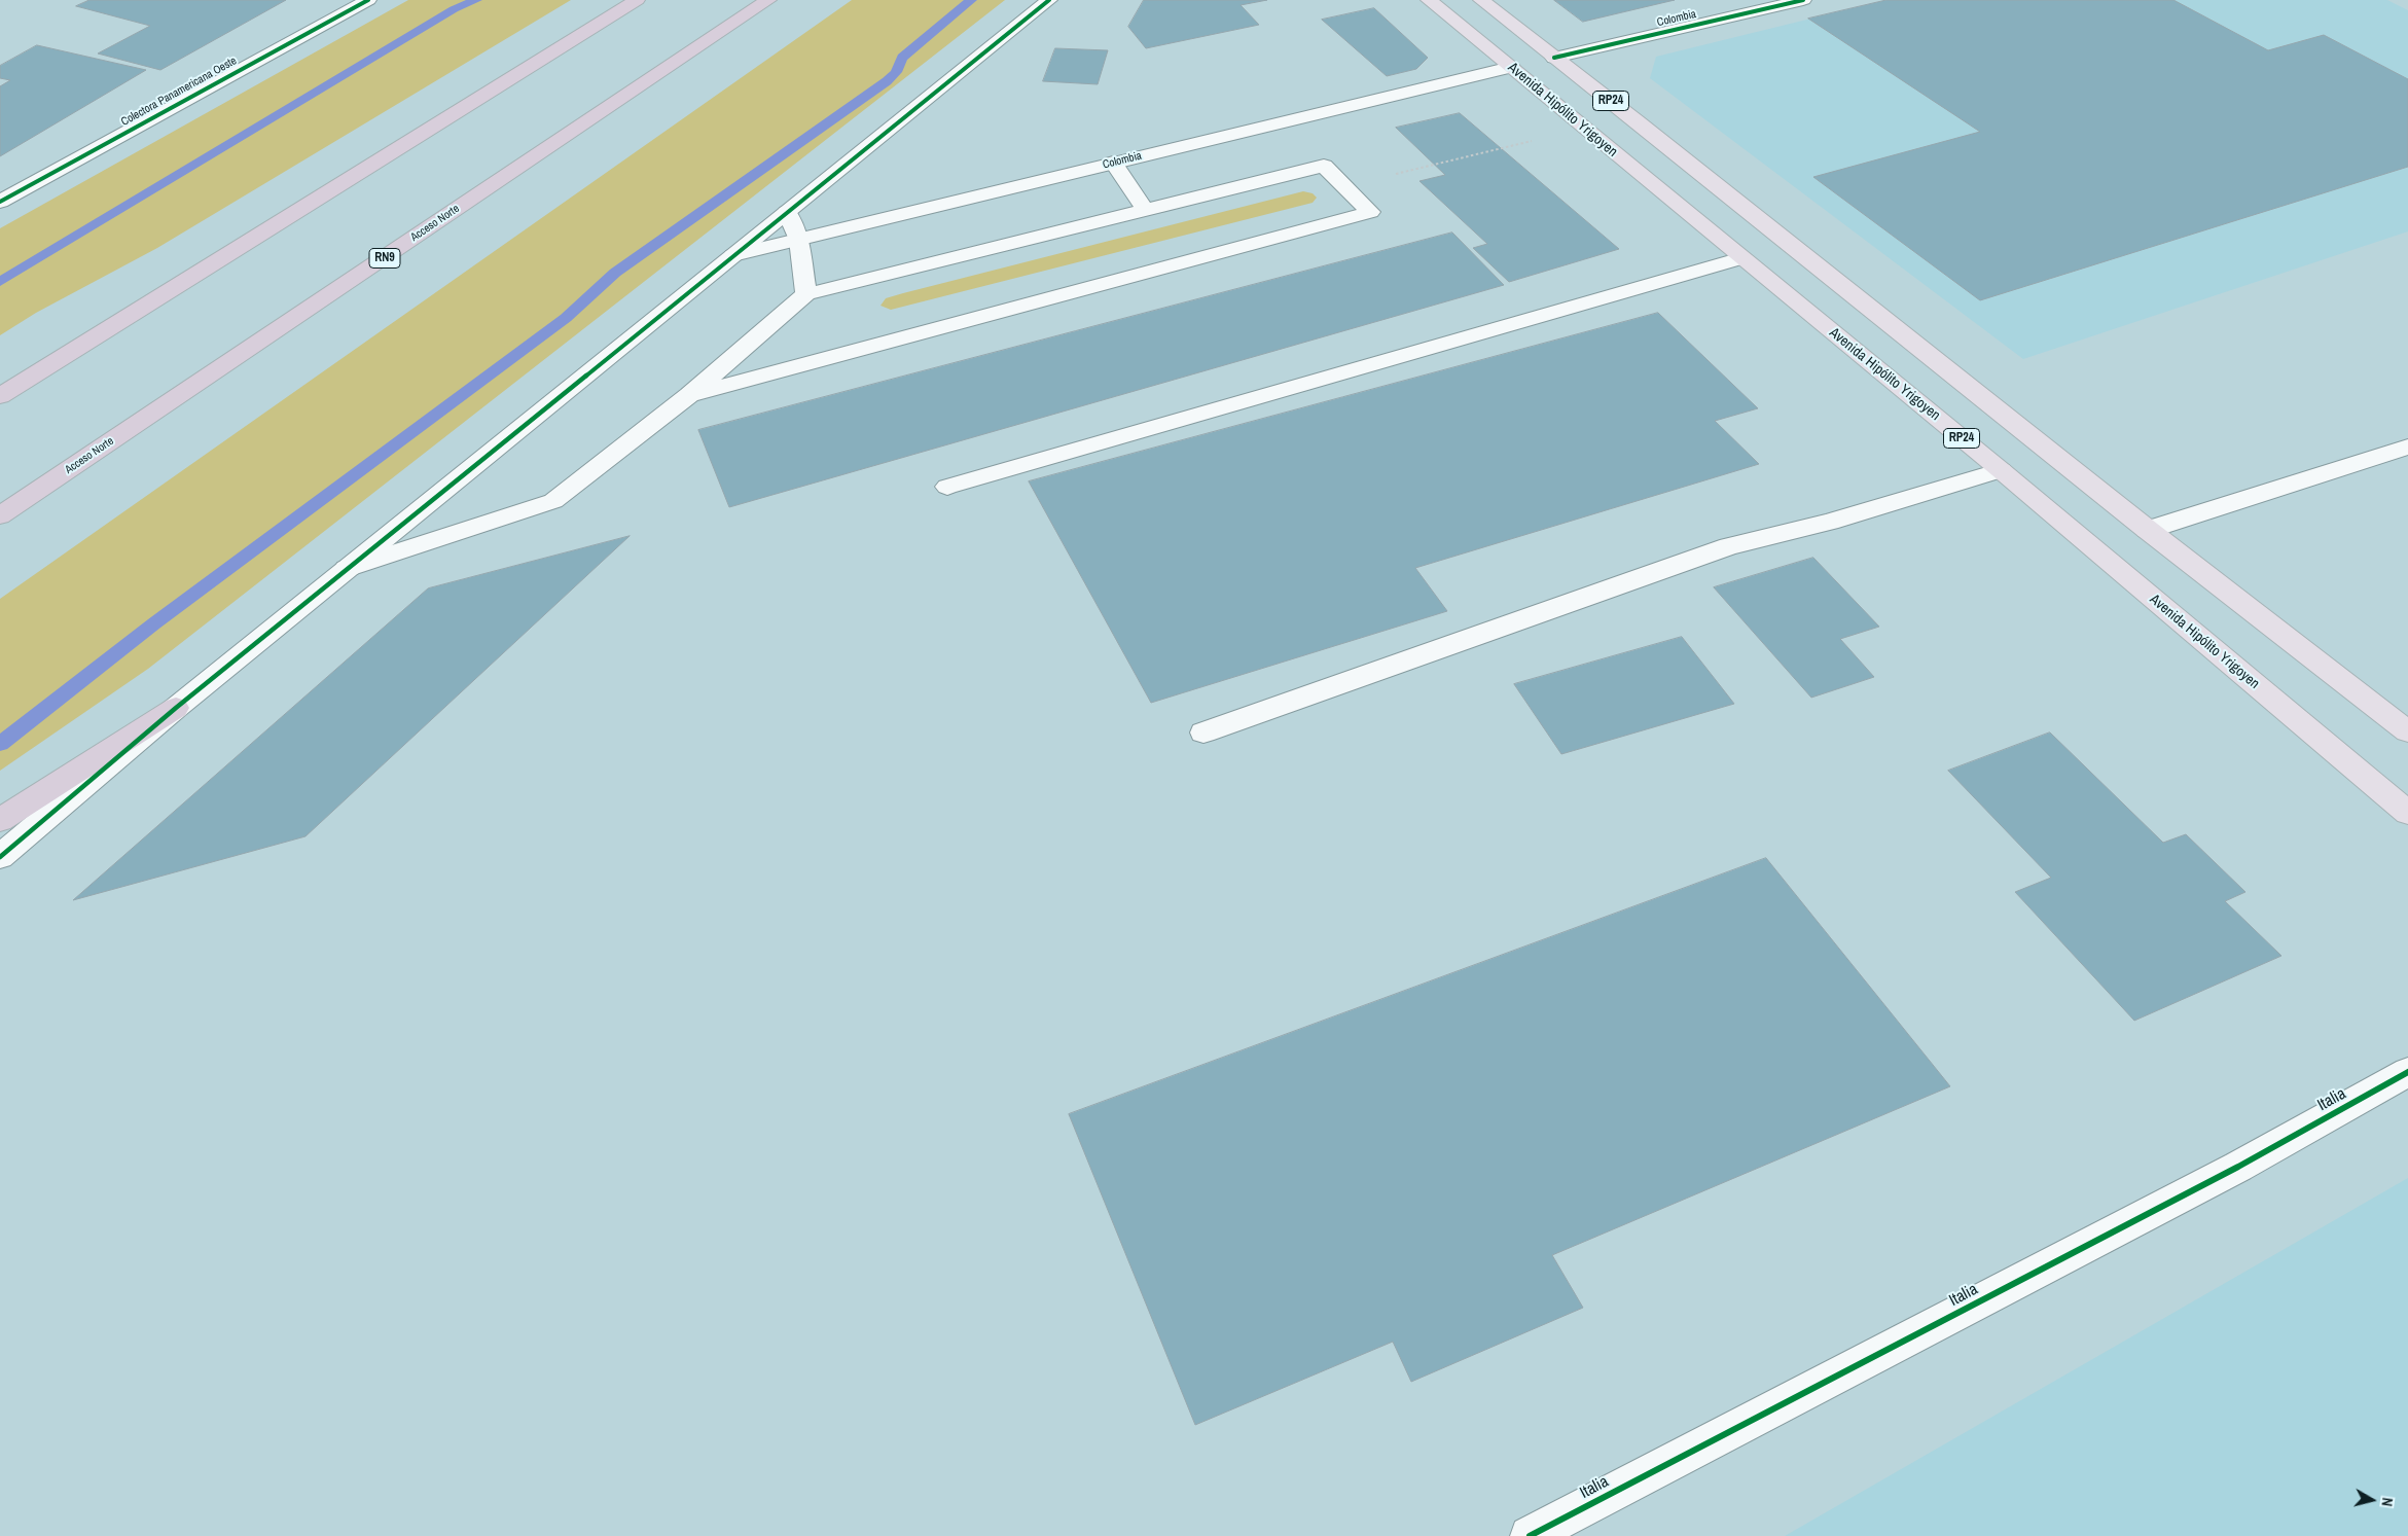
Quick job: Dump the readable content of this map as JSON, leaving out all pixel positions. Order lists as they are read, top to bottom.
{
  "streets": {
    "highway": ["Acceso Norte", "RN9"],
    "main road": ["RP24", "Avenida Hipólito Yrigoyen"],
    "street": ["Colombia", "Colectora Panamericana Oeste", "Italia"]
  },
  "crossings": [
    ["Colombia", "RP24"],
    ["Colombia", "Avenida Hipólito Yrigoyen"]
  ],
  "north": "right"
}
